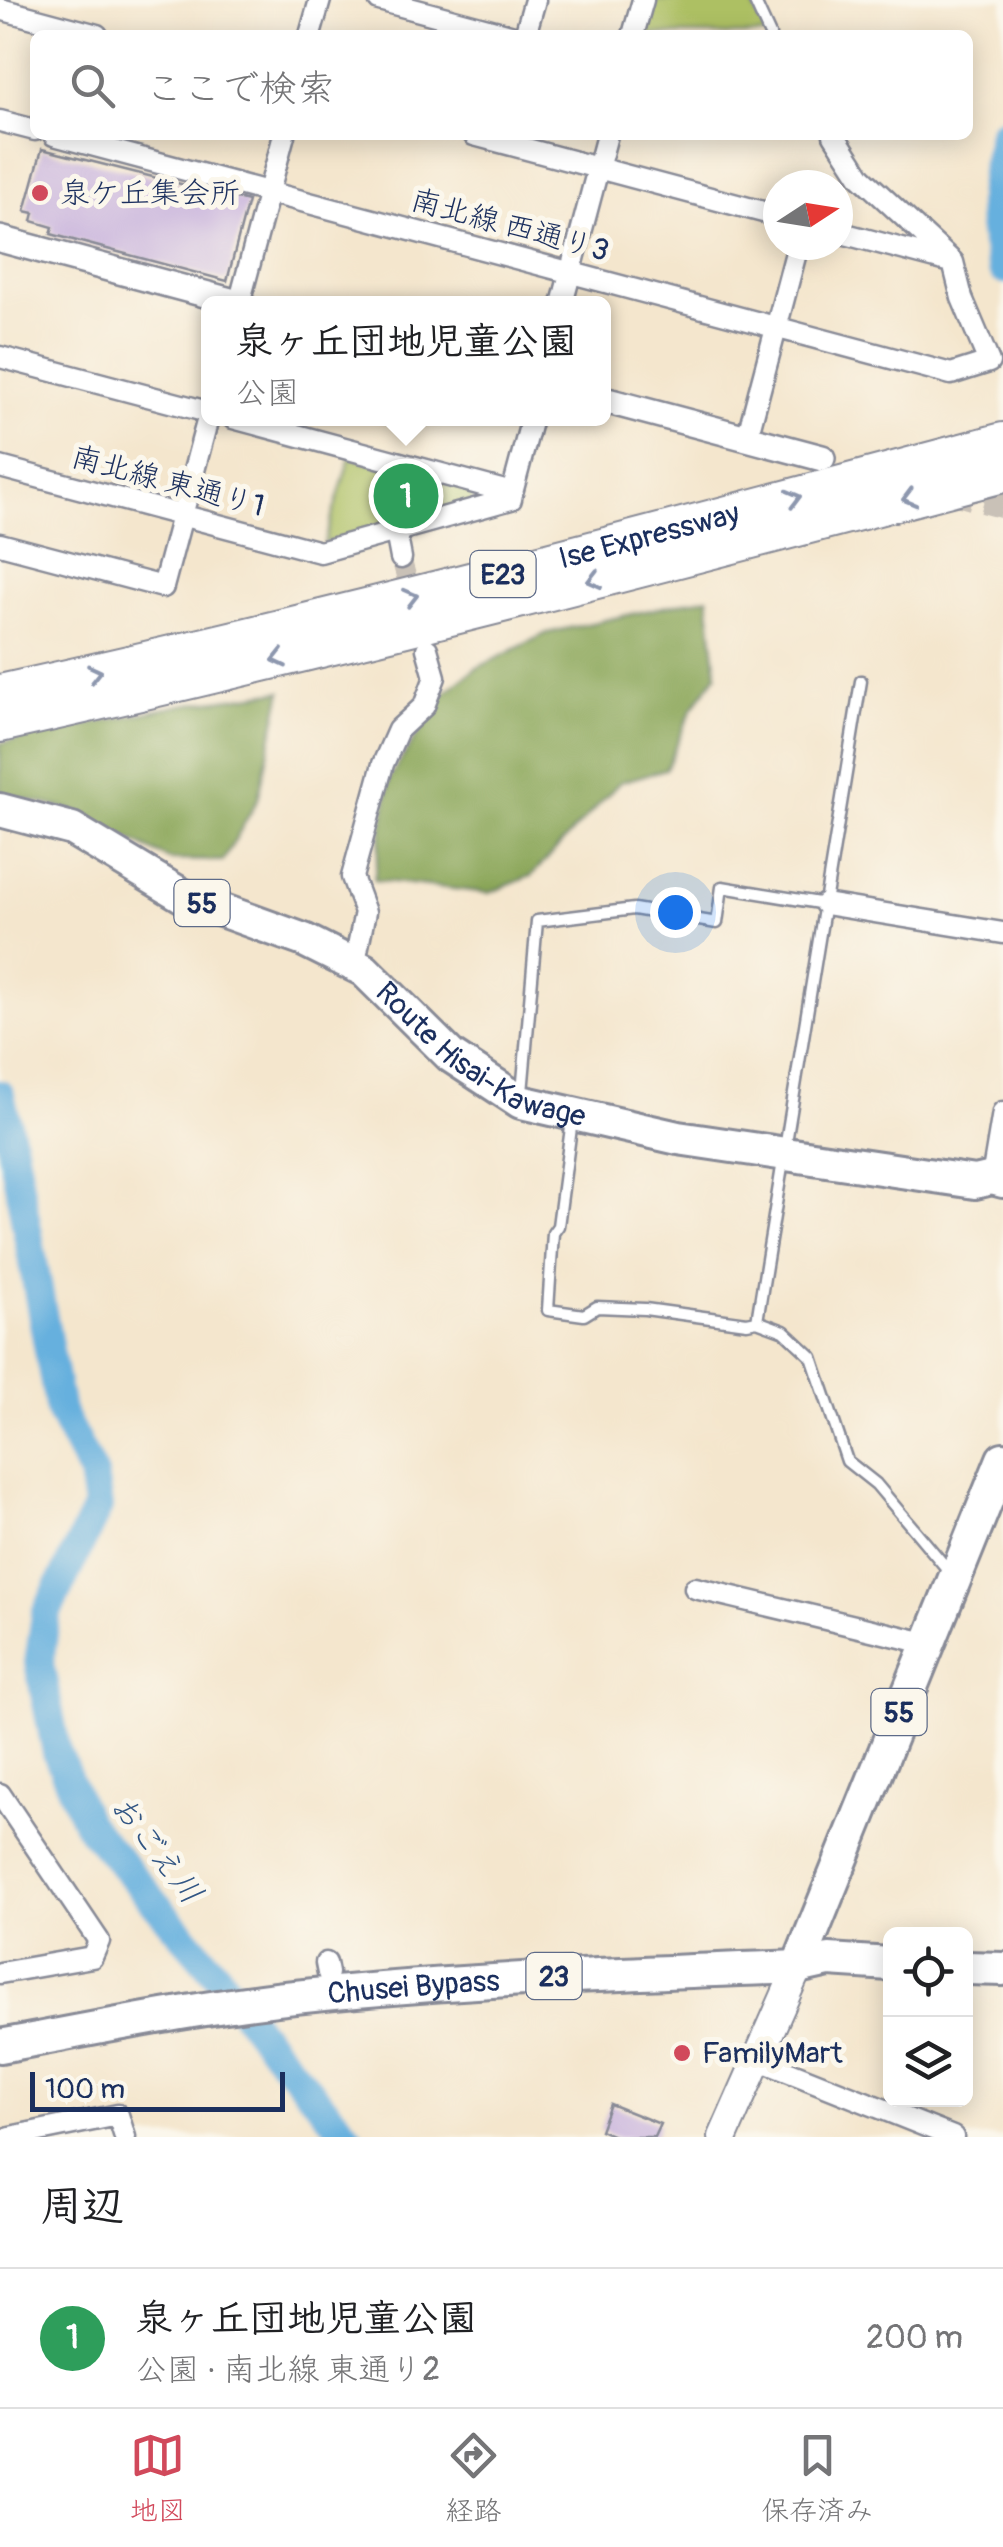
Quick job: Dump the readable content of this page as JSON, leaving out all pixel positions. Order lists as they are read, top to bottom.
{
  "streets": {
    "highway": ["Ise Expressway", "E23"],
    "main road": [
      "55",
      "Route Hisai-Kawage",
      "23",
      "Chusei Bypass"
    ],
    "street": ["南北線 西通り3", "南北線 東通り1"]
  },
  "crossings": [
    ["55", "Chusei Bypass"]
  ],
  "water": ["おごえ川"],
  "places": ["泉ケ丘集会所", "FamilyMart"],
  "scale_bar": "100 m",
  "north": "right",
  "page": {
    "search": "ここで検索",
    "popup": ["泉ヶ丘団地児童公園", "公園"],
    "pins": "1",
    "scale": "100 m",
    "heading": "周辺",
    "list": [
      {
        "mark": "1",
        "name": "泉ヶ丘団地児童公園",
        "note": "公園 · 南北線 東通り2",
        "value": "200 m"
      }
    ],
    "nav": ["地図", "経路", "保存済み"]
  }
}
